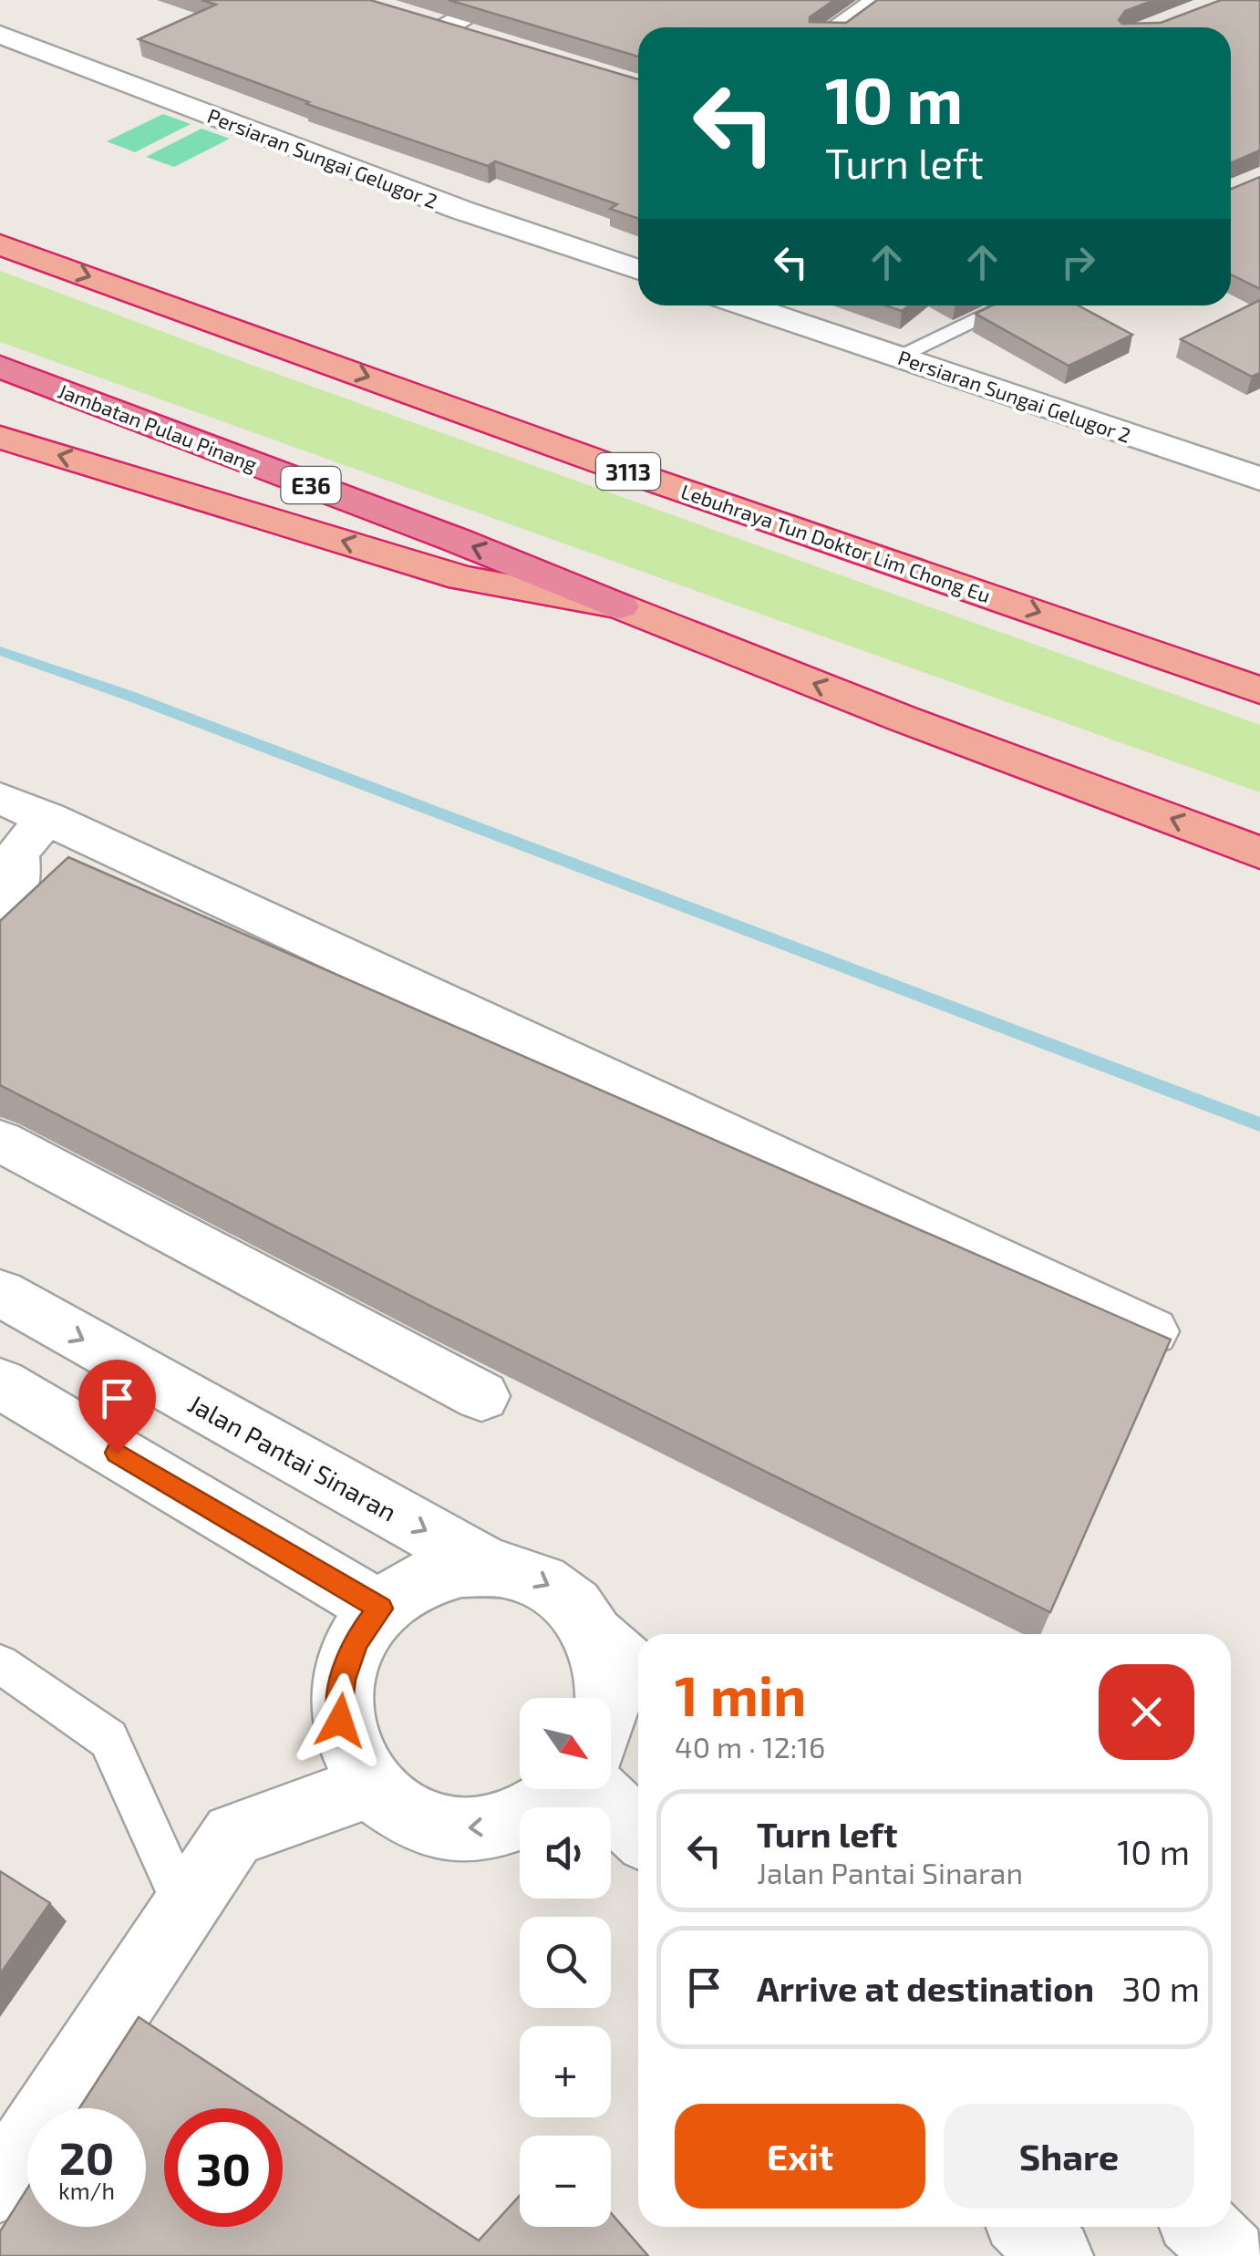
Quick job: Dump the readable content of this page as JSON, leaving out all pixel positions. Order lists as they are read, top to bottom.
{
  "streets": {
    "highway": [
      "Jambatan Pulau Pinang",
      "3113",
      "E36",
      "Lebuhraya Tun Doktor Lim Chong Eu"
    ],
    "street": ["Persiaran Sungai Gelugor 2", "Jalan Pantai Sinaran"]
  },
  "north": "bottom right",
  "page": {
    "turn": ["10 m", "Turn left"],
    "heading": ["1 min", "40 m · 12:16"],
    "map_buttons": ["+", "−"],
    "list": [
      {
        "name": "Turn left",
        "note": "Jalan Pantai Sinaran",
        "value": "10 m"
      },
      {
        "name": "Arrive at destination",
        "value": "30 m"
      }
    ],
    "buttons": ["Exit", "Share"],
    "speed": "20 km/h",
    "limit": "30"
  }
}
